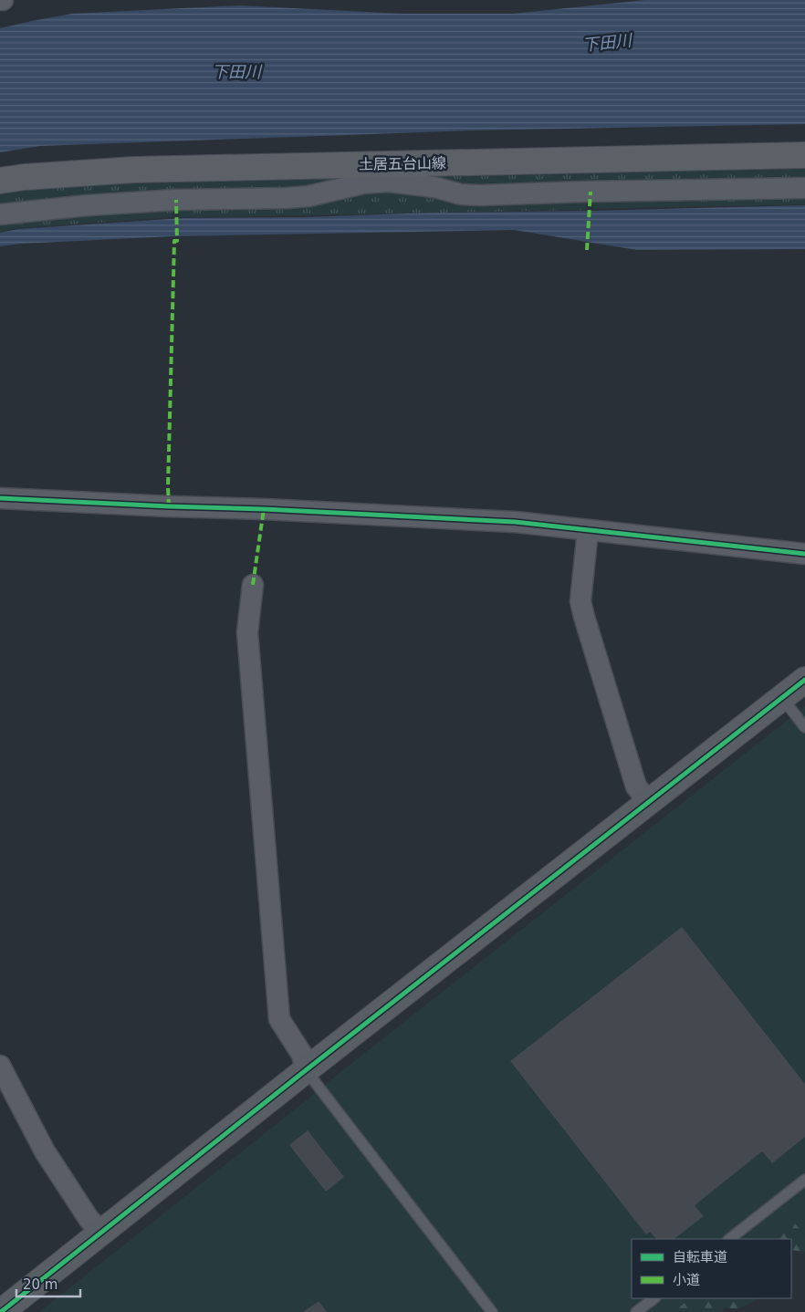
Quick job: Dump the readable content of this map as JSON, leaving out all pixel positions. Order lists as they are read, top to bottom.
{
  "streets": {
    "main road": ["土居五台山線"]
  },
  "water": ["下田川"],
  "legend": ["自転車道", "小道"],
  "scale_bar": "20 m"
}
